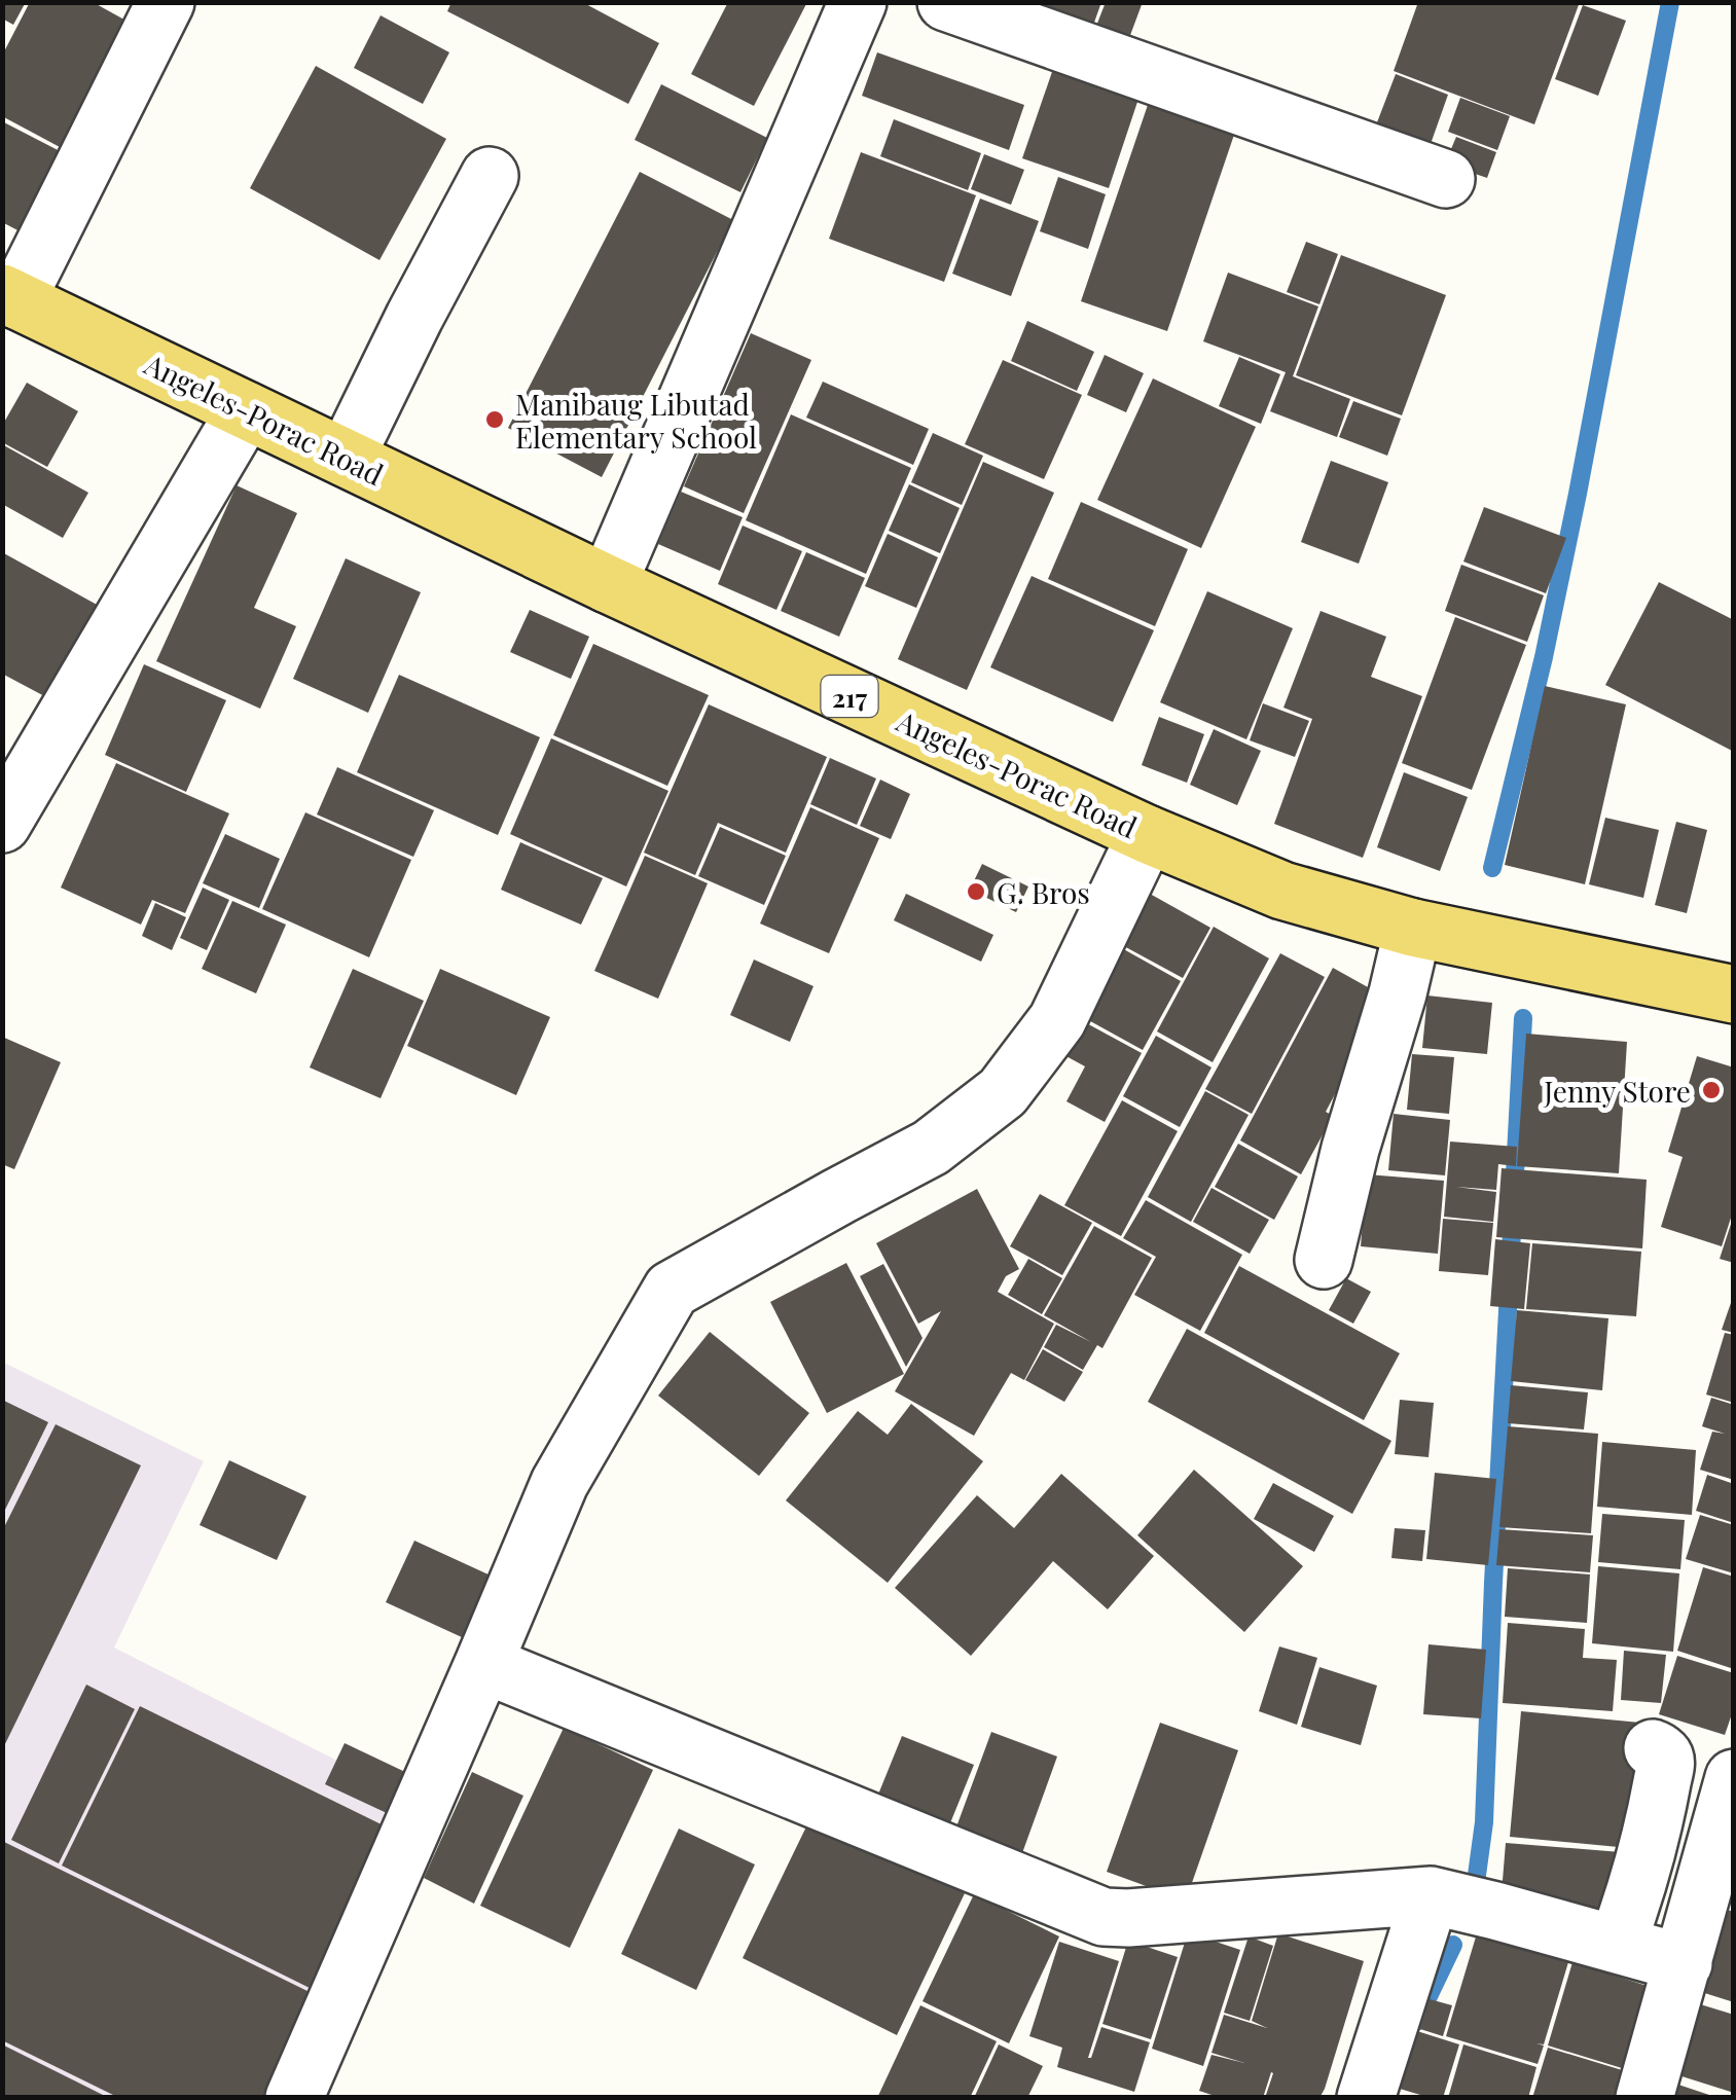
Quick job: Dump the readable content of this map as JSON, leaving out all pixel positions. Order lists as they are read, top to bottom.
{
  "streets": {
    "main road": ["Angeles-Porac Road", "217"]
  },
  "places": ["Manibaug Libutad Elementary School", "G. Bros", "Jenny Store"]
}
